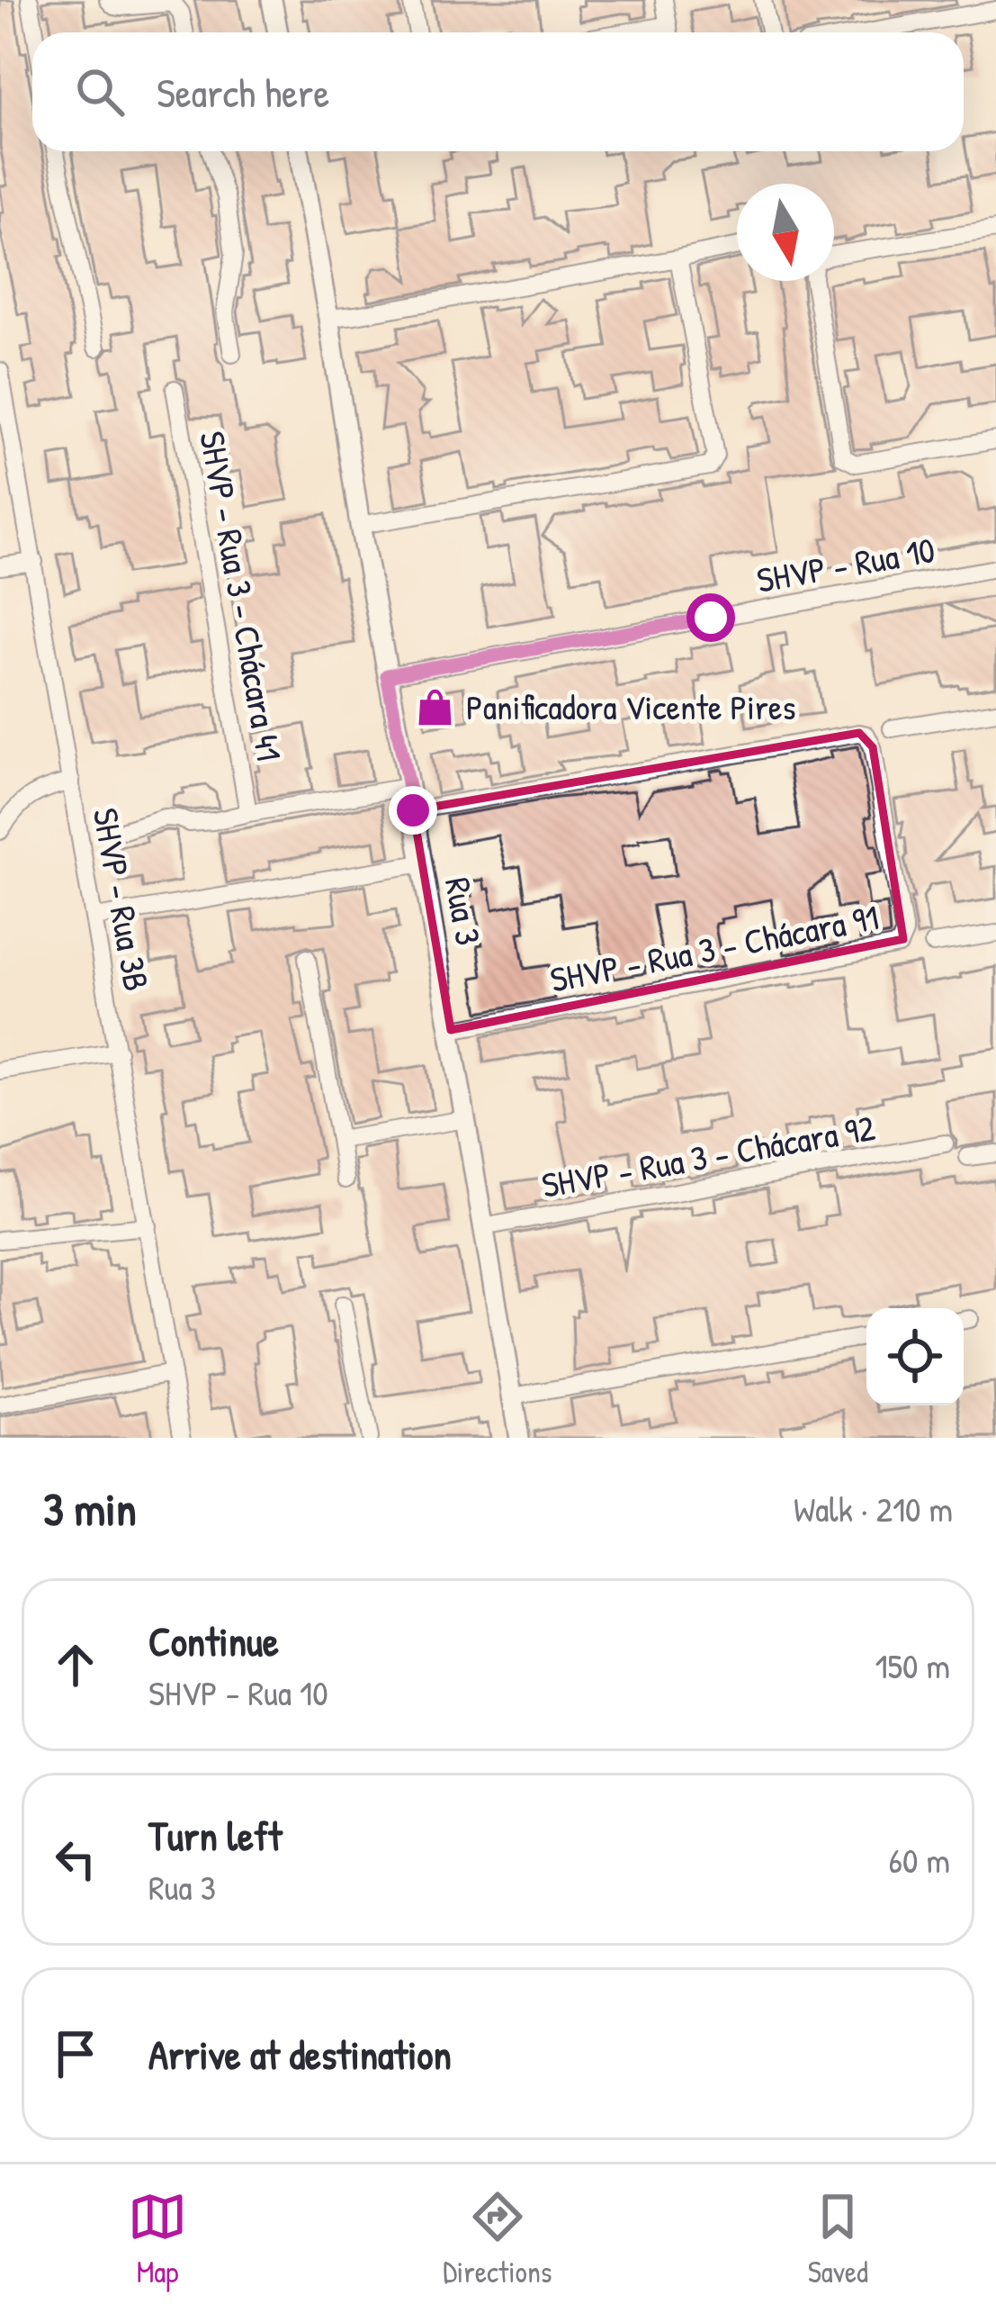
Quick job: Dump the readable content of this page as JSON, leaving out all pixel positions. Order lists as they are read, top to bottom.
{
  "streets": {
    "main road": ["Rua 3"],
    "street": [
      "SHVP - Rua 10",
      "SHVP - Rua 3 - Chácara 41",
      "SHVP - Rua 3B",
      "SHVP - Rua 3 - Chácara 91",
      "SHVP - Rua 3 - Chácara 92"
    ]
  },
  "crossings": [
    ["SHVP - Rua 10", "Rua 3"],
    ["SHVP - Rua 3 - Chácara 41", "Rua 3"],
    ["Rua 3", "SHVP - Rua 3 - Chácara 91"],
    ["Rua 3", "SHVP - Rua 3 - Chácara 92"]
  ],
  "places": {
    "shop": ["Panificadora Vicente Pires"]
  },
  "north": "bottom",
  "page": {
    "search": "Search here",
    "heading": ["3 min", "Walk · 210 m"],
    "list": [
      ["Continue", "SHVP - Rua 10", "150 m"],
      ["Turn left", "Rua 3", "60 m"],
      "Arrive at destination"
    ],
    "nav": ["Map", "Directions", "Saved"]
  }
}
